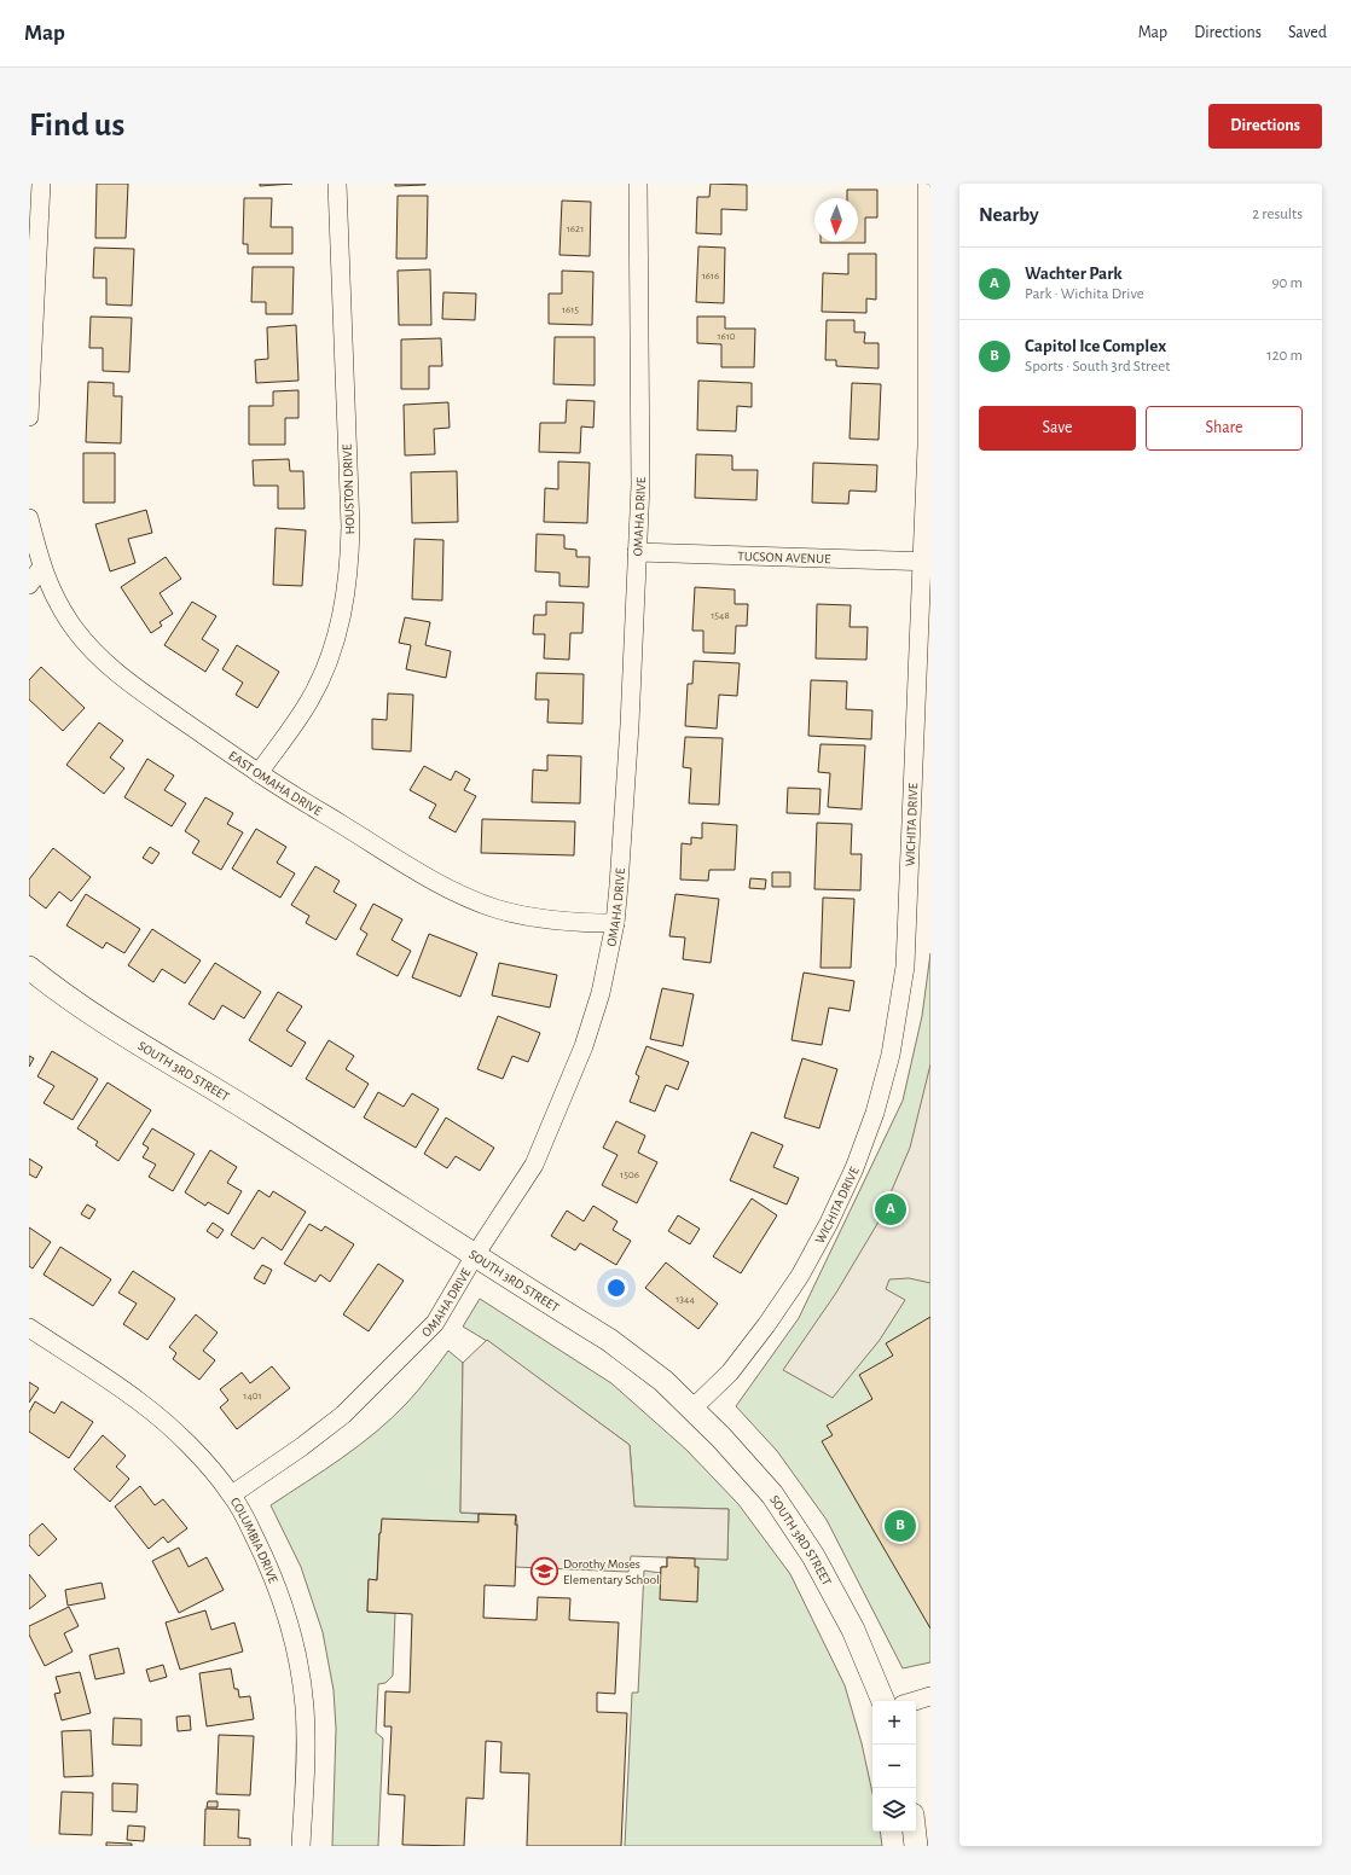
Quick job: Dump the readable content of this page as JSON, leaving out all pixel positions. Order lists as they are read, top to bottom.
{
  "streets": {
    "street": [
      "HOUSTON DRIVE",
      "OMAHA DRIVE",
      "TUCSON AVENUE",
      "EAST OMAHA DRIVE",
      "WICHITA DRIVE",
      "SOUTH 3RD STREET",
      "COLUMBIA DRIVE"
    ]
  },
  "crossings": [
    ["HOUSTON DRIVE", "EAST OMAHA DRIVE"],
    ["OMAHA DRIVE", "TUCSON AVENUE"],
    ["OMAHA DRIVE", "EAST OMAHA DRIVE"],
    ["OMAHA DRIVE", "SOUTH 3RD STREET"],
    ["OMAHA DRIVE", "COLUMBIA DRIVE"],
    ["TUCSON AVENUE", "WICHITA DRIVE"],
    ["WICHITA DRIVE", "SOUTH 3RD STREET"]
  ],
  "places": {
    "school or university": ["Dorothy Moses Elementary School"]
  },
  "house_numbers": [
    "1621",
    "1616",
    "1615",
    "1610",
    "1548",
    "1506",
    "1344",
    "1401"
  ],
  "north": "bottom",
  "page": {
    "header": "Map",
    "nav": ["Map", "Directions", "Saved"],
    "buttons": [
      "Directions",
      ["Save", "Share"]
    ],
    "title": "Find us",
    "heading": ["Nearby", "2 results"],
    "list": [
      {
        "mark": "A",
        "name": "Wachter Park",
        "note": "Park · Wichita Drive",
        "value": "90 m"
      },
      {
        "mark": "B",
        "name": "Capitol Ice Complex",
        "note": "Sports · South 3rd Street",
        "value": "120 m"
      }
    ],
    "pins": ["A", "B"],
    "map_buttons": ["+", "−"]
  }
}
